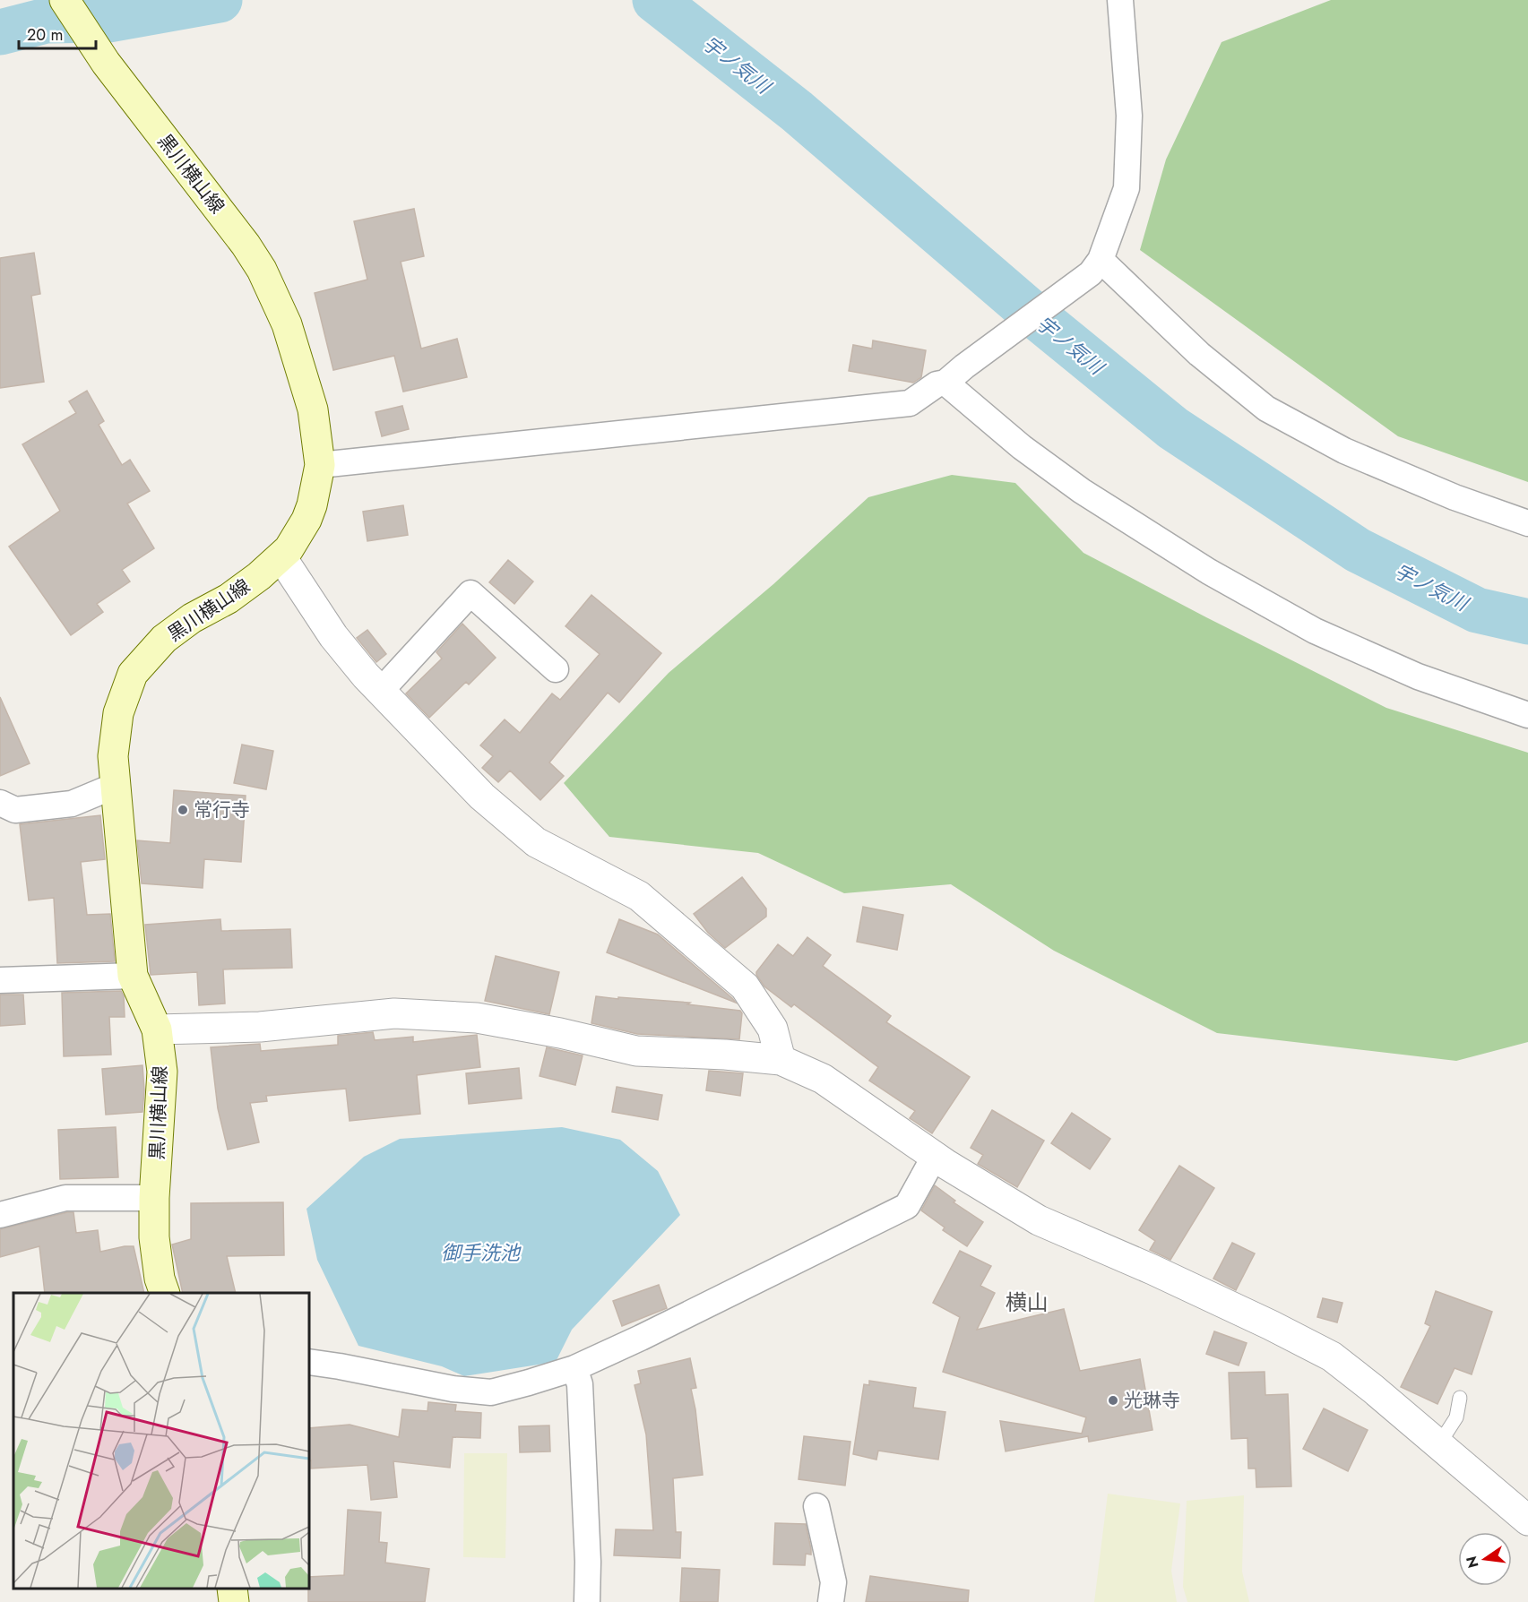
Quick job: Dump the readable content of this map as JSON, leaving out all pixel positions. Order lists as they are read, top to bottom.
{
  "streets": {
    "main road": ["黒川横山線"]
  },
  "districts": ["横山"],
  "water": ["宇ノ気川", "御手洗池"],
  "places": ["常行寺", "光琳寺"],
  "scale_bar": "20 m",
  "north": "left"
}
